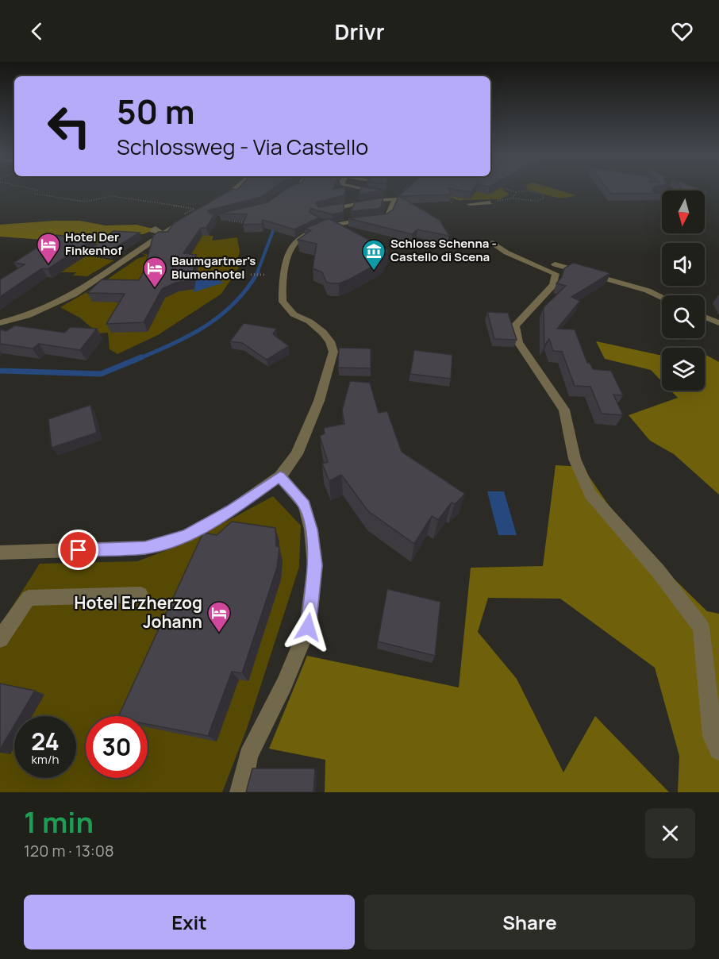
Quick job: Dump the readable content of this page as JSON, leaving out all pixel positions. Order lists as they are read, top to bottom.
{
  "places": {
    "hotel": ["Hotel Der Finkenhof", "Baumgartner's Blumenhotel", "Hotel Erzherzog Johann"],
    "museum": ["Schloss Schenna - Castello di Scena"]
  },
  "north": "bottom",
  "page": {
    "header": "Drivr",
    "turn": ["50 m", "Schlossweg - Via Castello"],
    "speed": "24 km/h",
    "limit": "30",
    "heading": ["1 min", "120 m · 13:08"],
    "buttons": ["Exit", "Share"]
  }
}
